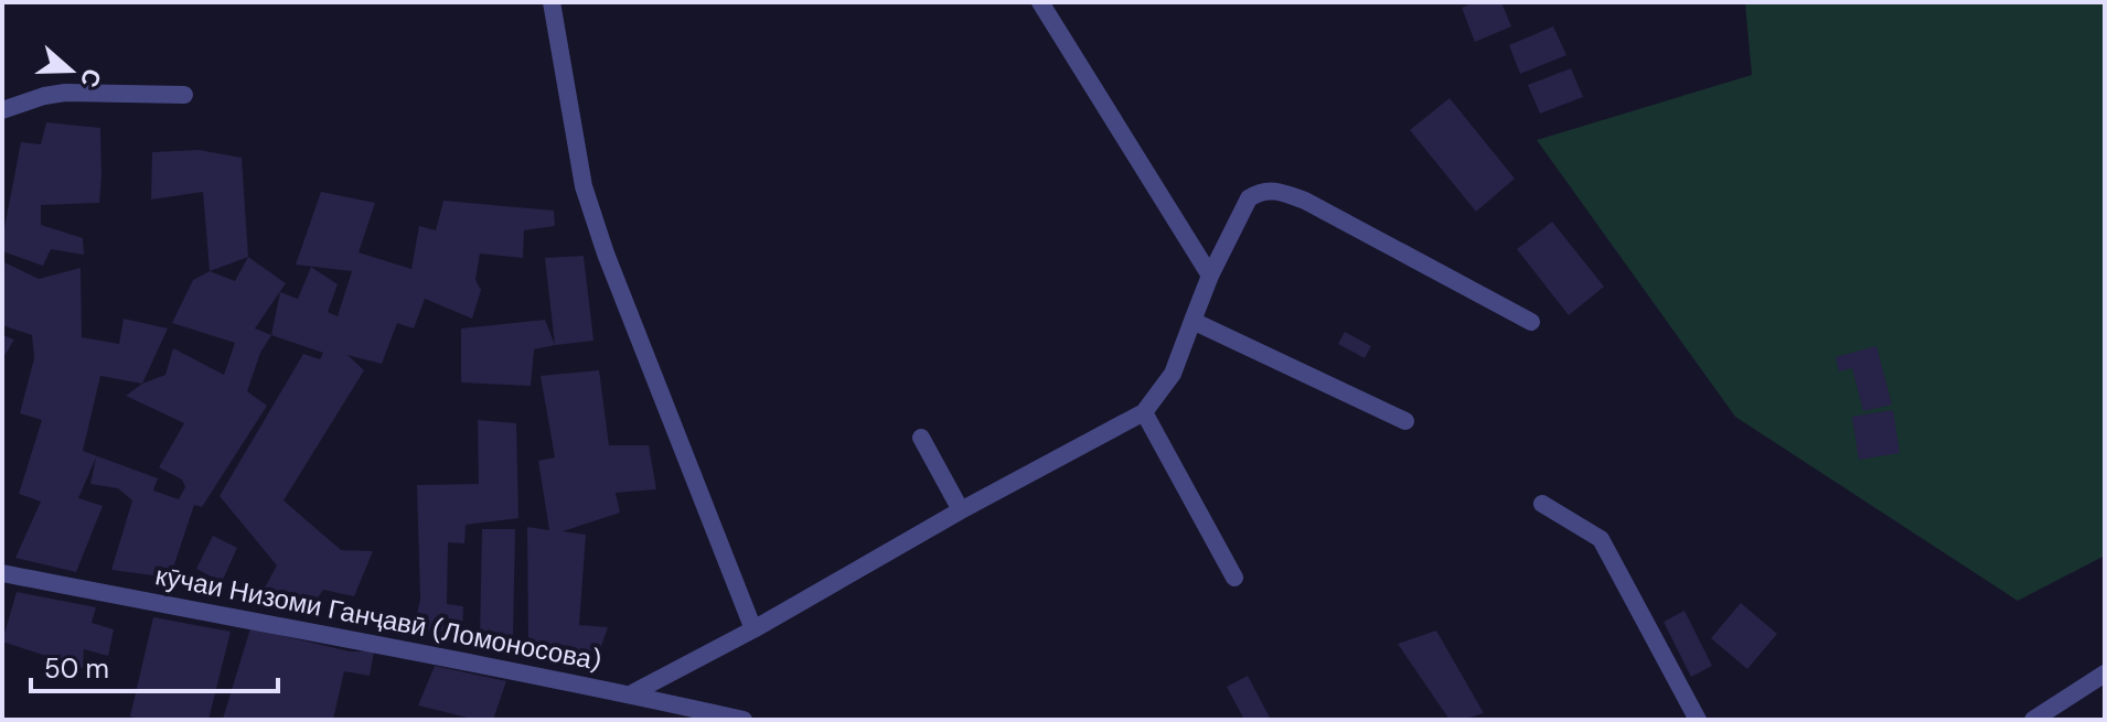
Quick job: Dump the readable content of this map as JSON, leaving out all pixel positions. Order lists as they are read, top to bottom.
{
  "streets": {
    "street": ["кӯчаи Низоми Ганҷавӣ (Ломоносова)"]
  },
  "scale_bar": "50 m",
  "north": "right"
}
